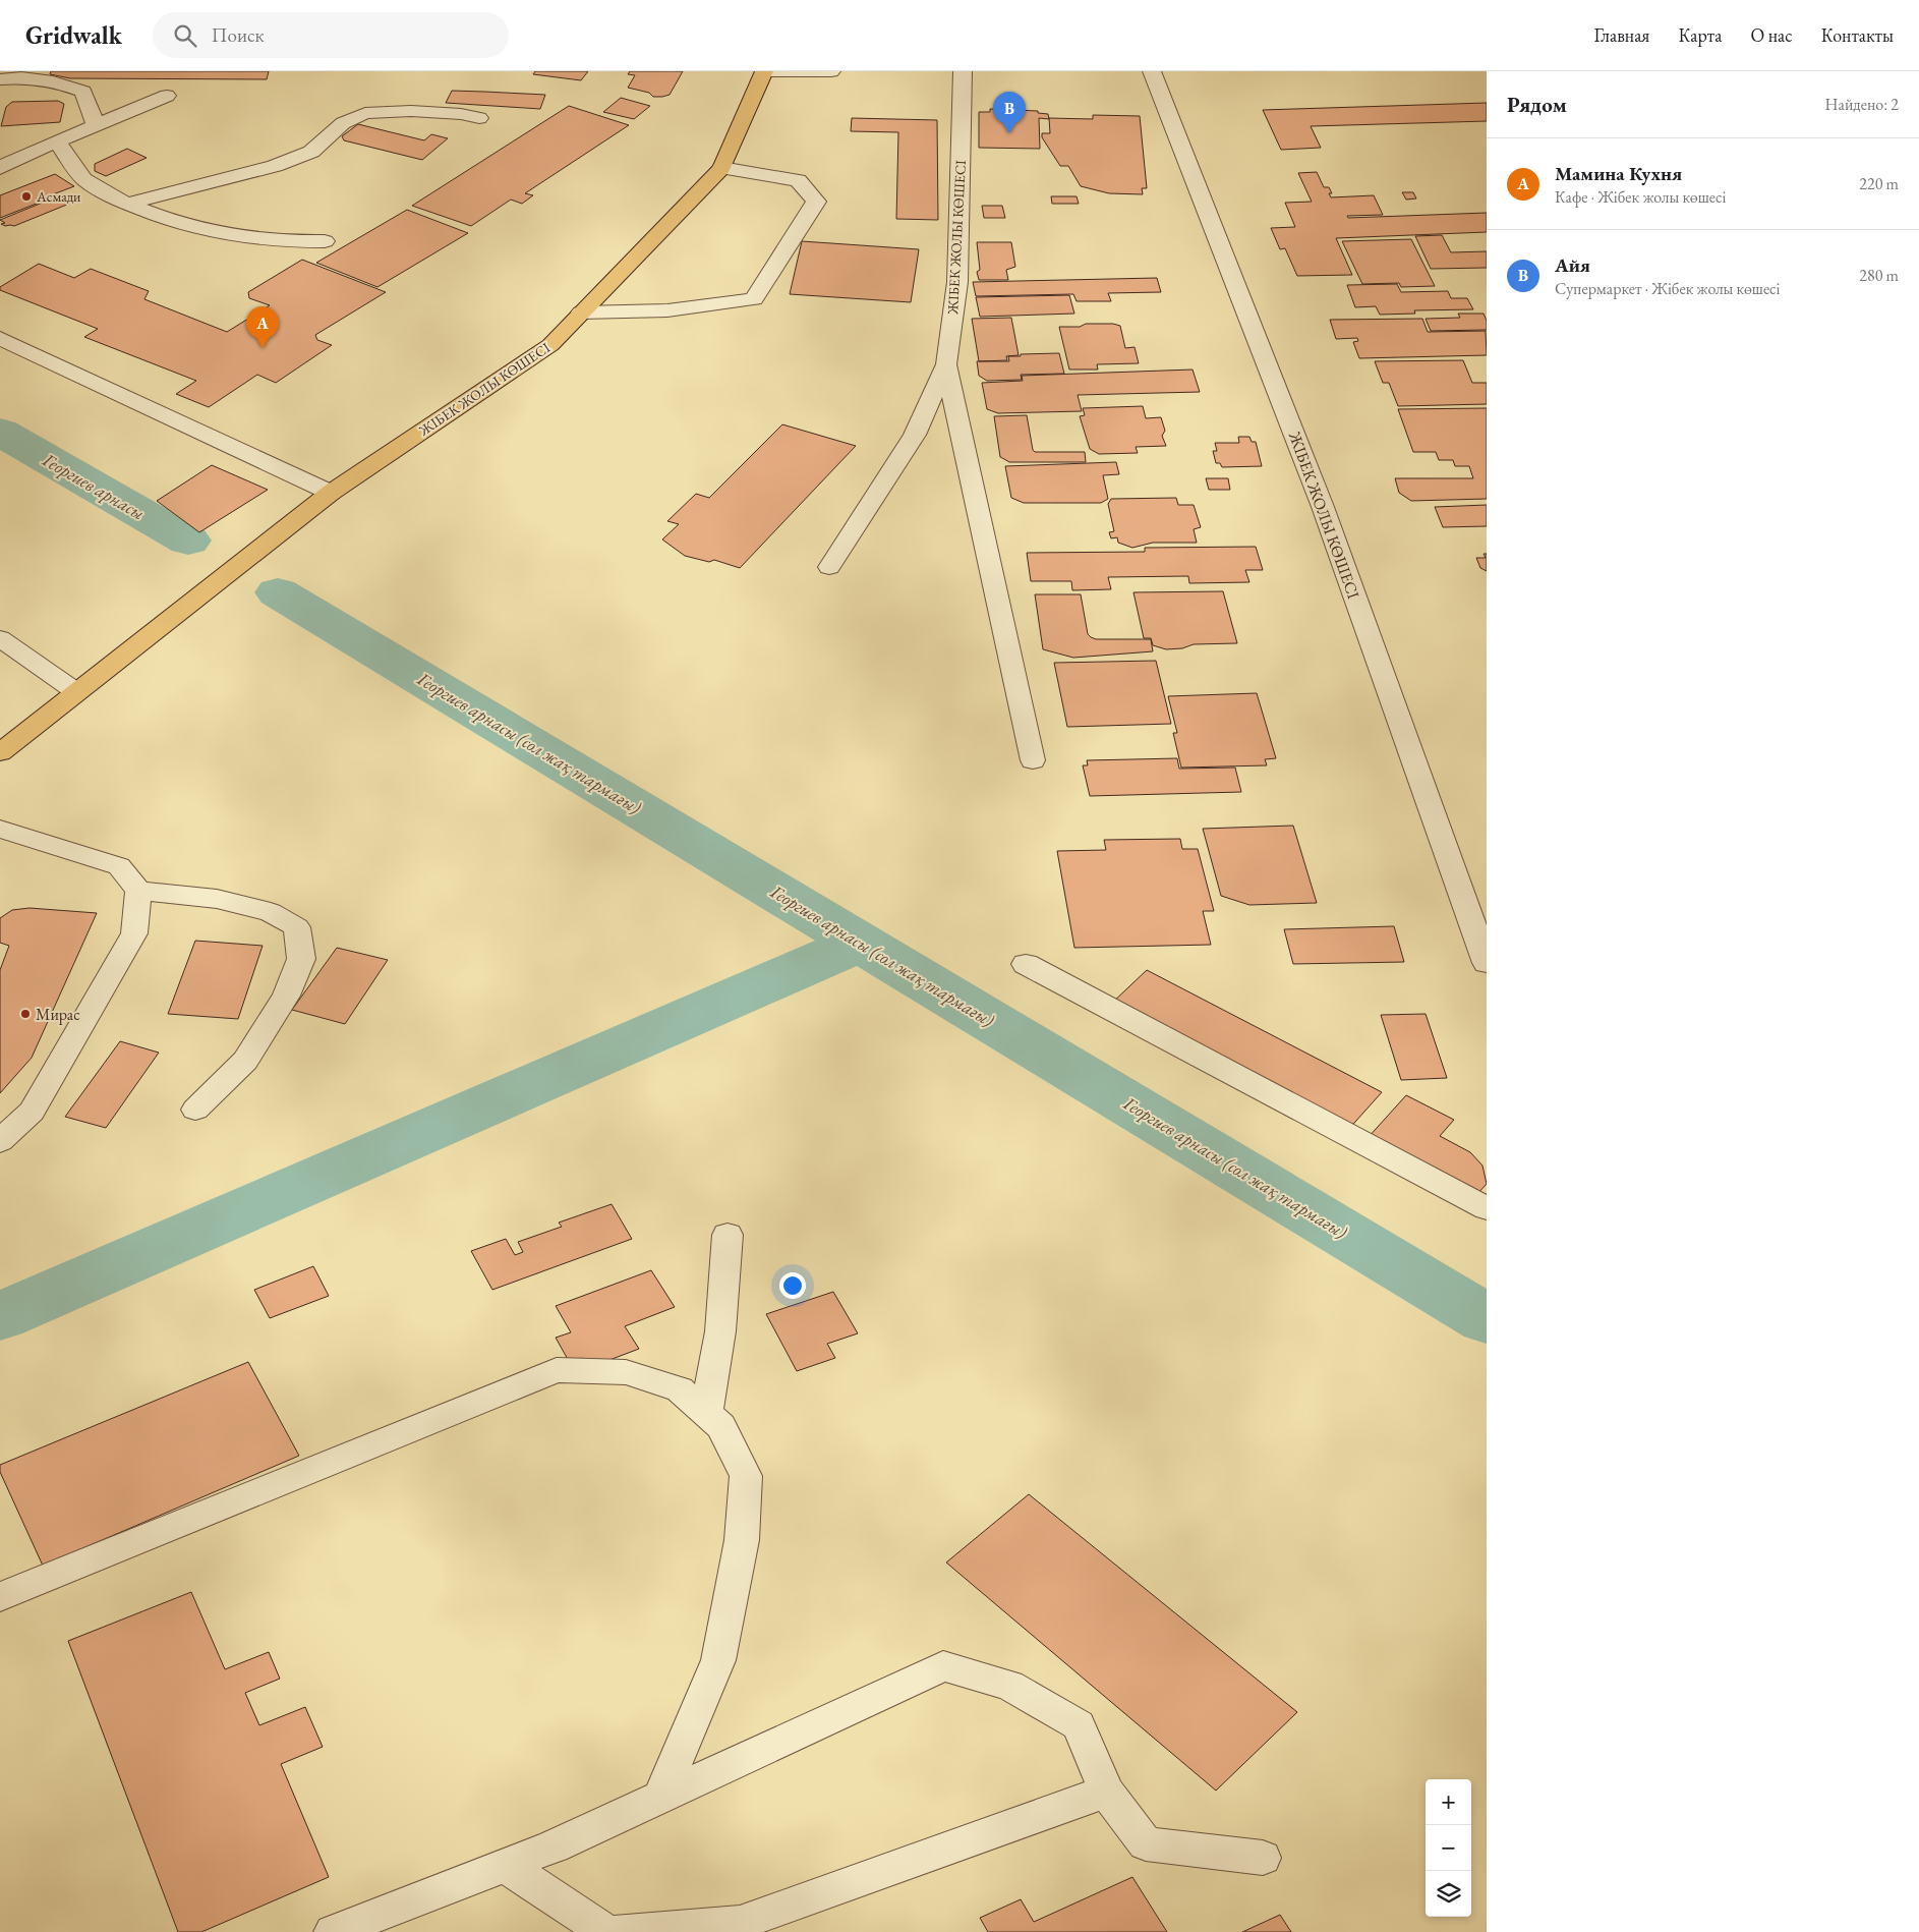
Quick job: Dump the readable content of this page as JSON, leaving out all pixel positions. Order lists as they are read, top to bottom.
{
  "streets": {
    "highway": ["ЖІБЕК ЖОЛЫ КӨШЕСІ"]
  },
  "water": ["Георгиев арнасы", "Георгиев арнасы (сол жақ тармағы)"],
  "places": ["Асмади", "Мирас"],
  "page": {
    "header": "Gridwalk",
    "search": "Поиск",
    "nav": [
      "Главная",
      "Карта",
      "О нас",
      "Контакты"
    ],
    "heading": ["Рядом", "Найдено: 2"],
    "pins": ["B", "A"],
    "list": [
      {
        "mark": "A",
        "name": "Мамина Кухня",
        "note": "Кафе · Жібек жолы көшесі",
        "value": "220 m"
      },
      {
        "mark": "B",
        "name": "Айя",
        "note": "Супермаркет · Жібек жолы көшесі",
        "value": "280 m"
      }
    ],
    "map_buttons": ["+", "−"]
  }
}
